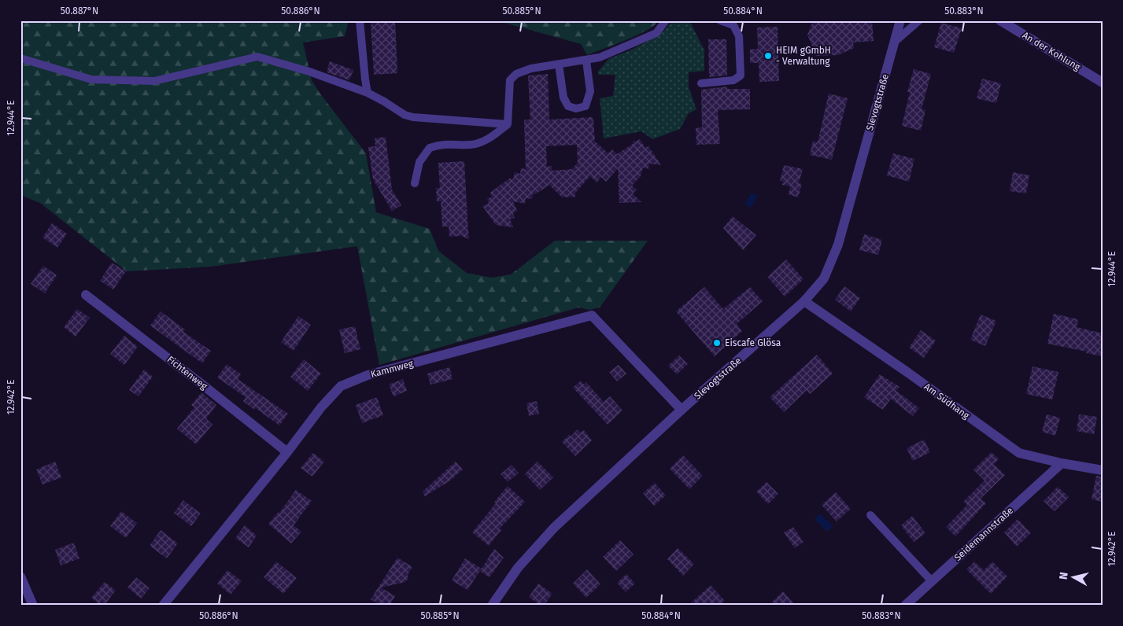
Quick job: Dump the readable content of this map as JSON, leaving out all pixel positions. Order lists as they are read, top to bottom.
{
  "streets": {
    "street": [
      "An der Kohlung",
      "Slevogtstraße",
      "Kammweg",
      "Fichtenweg",
      "Am Südhang",
      "Seidemannstraße"
    ]
  },
  "crossings": [
    ["Slevogtstraße", "Kammweg"],
    ["Slevogtstraße", "Am Südhang"],
    ["Kammweg", "Fichtenweg"],
    ["Am Südhang", "Seidemannstraße"]
  ],
  "places": ["HEIM gGmbH - Verwaltung", "Eiscafe Glösa"],
  "north": "left",
  "coordinates": [
    "50.887°N",
    "50.886°N",
    "50.885°N",
    "50.884°N",
    "50.883°N",
    "12.944°E",
    "12.942°E"
  ]
}
